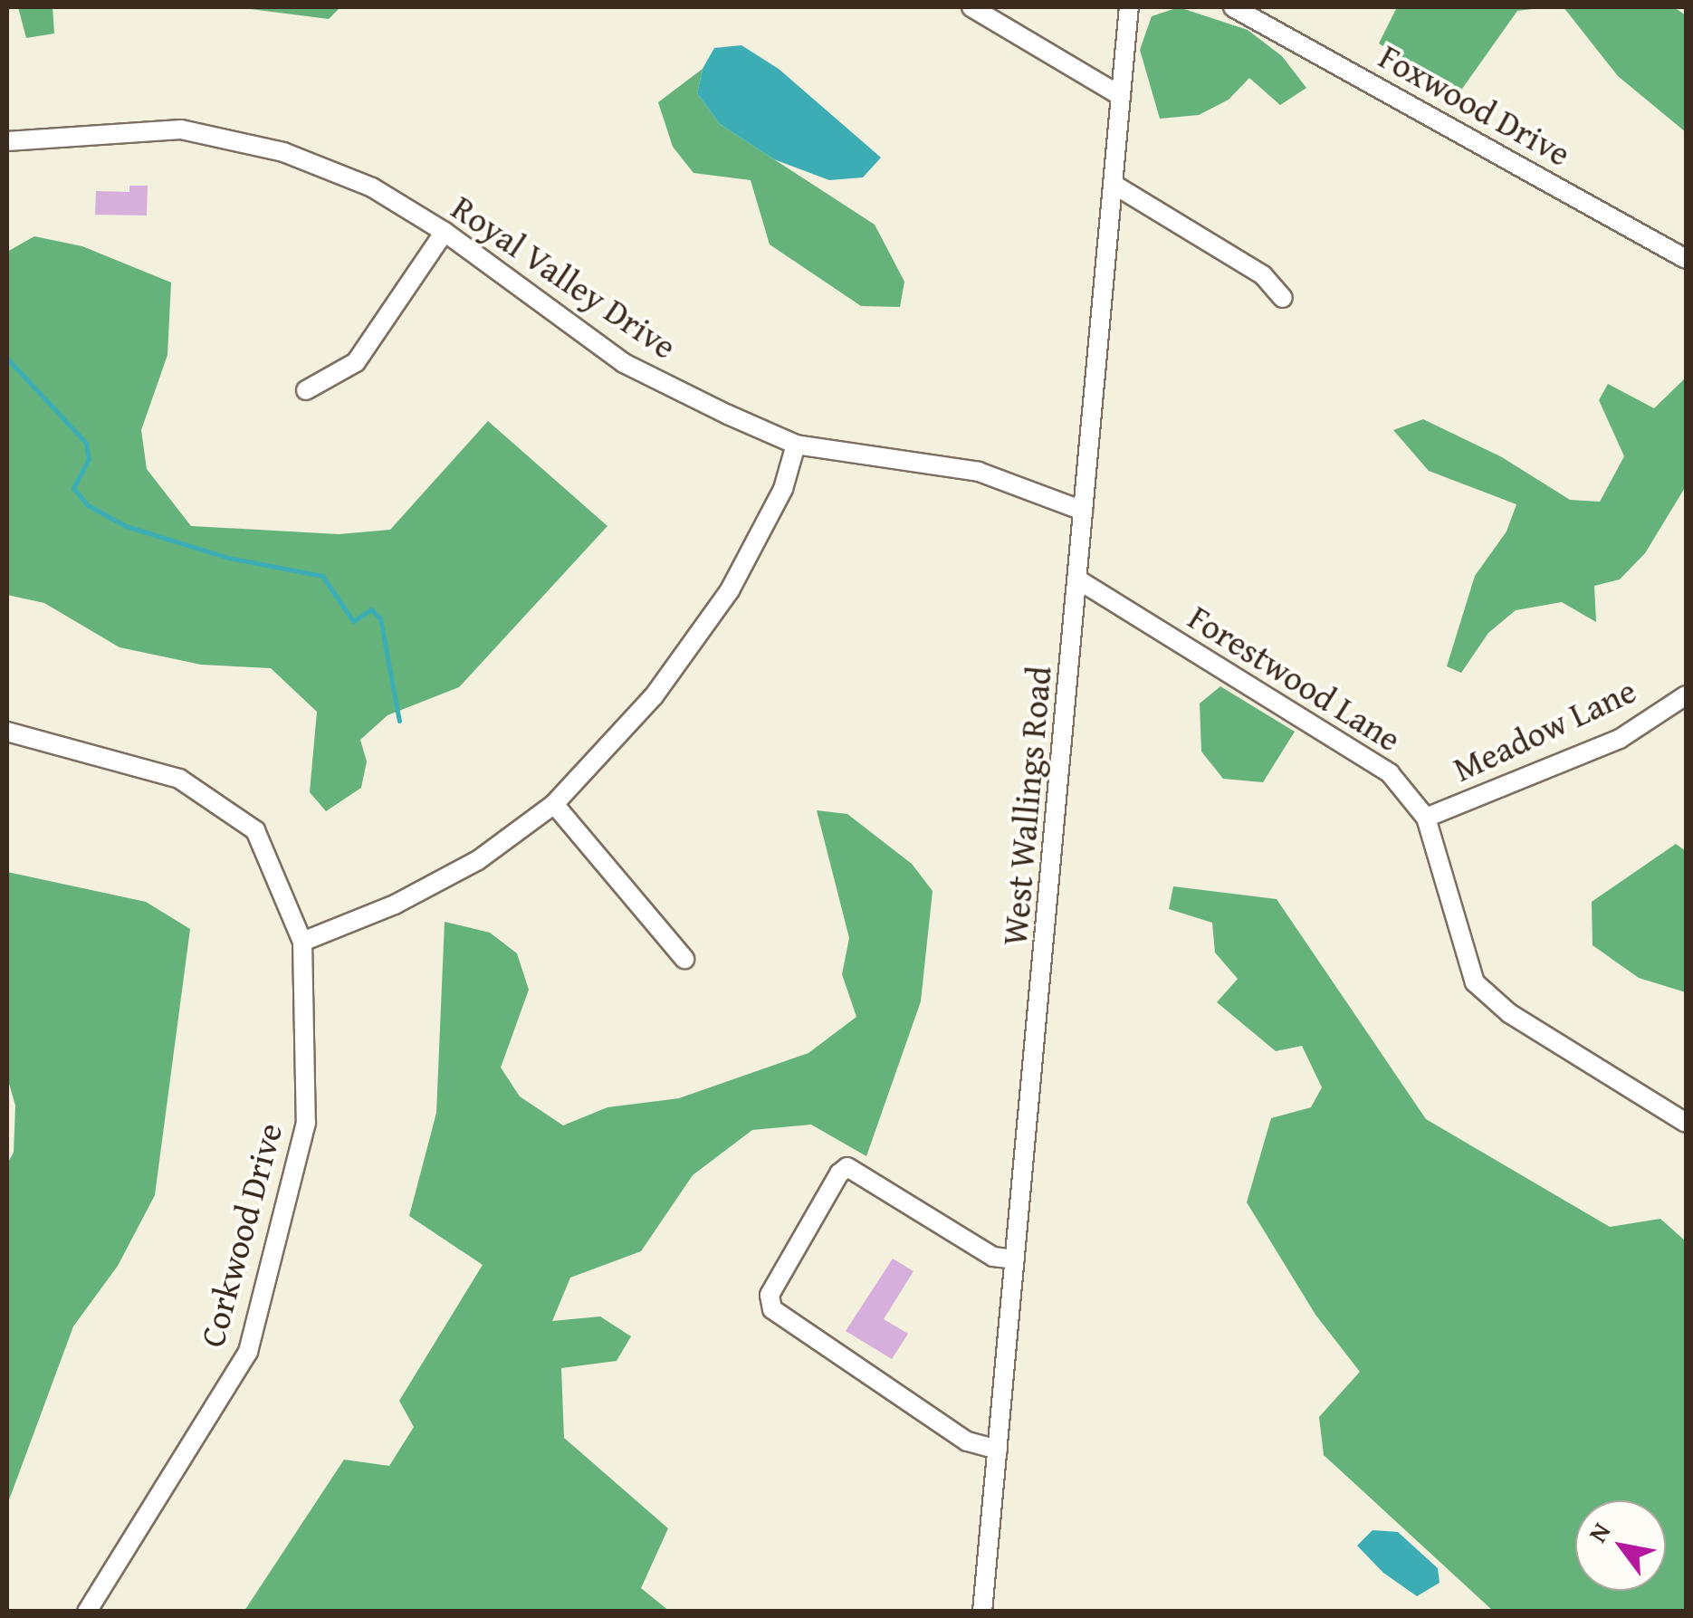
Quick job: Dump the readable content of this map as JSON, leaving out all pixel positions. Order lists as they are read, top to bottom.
{
  "streets": {
    "street": [
      "Foxwood Drive",
      "Royal Valley Drive",
      "Forestwood Lane",
      "Meadow Lane",
      "West Wallings Road",
      "Corkwood Drive"
    ]
  },
  "crossings": [
    ["Royal Valley Drive", "West Wallings Road"],
    ["Forestwood Lane", "Meadow Lane"],
    ["Forestwood Lane", "West Wallings Road"]
  ],
  "north": "top left"
}
